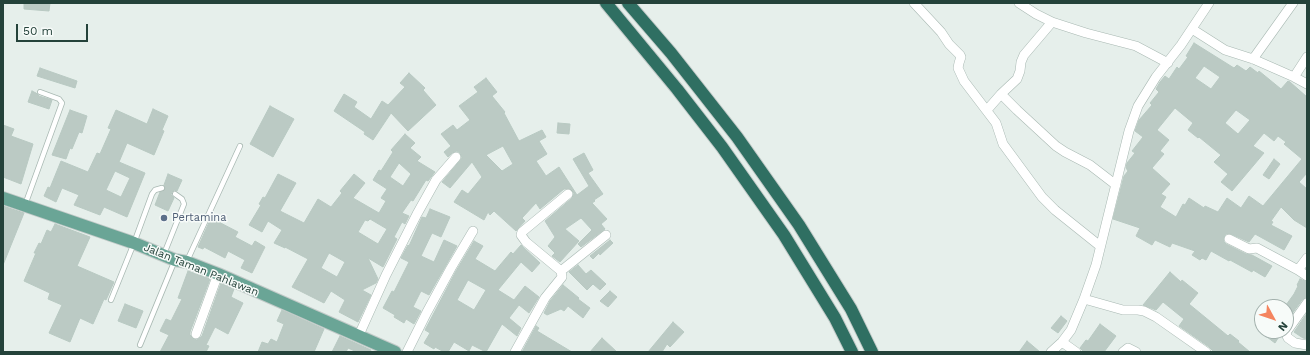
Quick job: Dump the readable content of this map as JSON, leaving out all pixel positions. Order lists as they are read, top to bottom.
{
  "streets": {
    "main road": ["Jalan Taman Pahlawan"]
  },
  "places": ["Pertamina"],
  "scale_bar": "50 m",
  "north": "bottom right"
}
